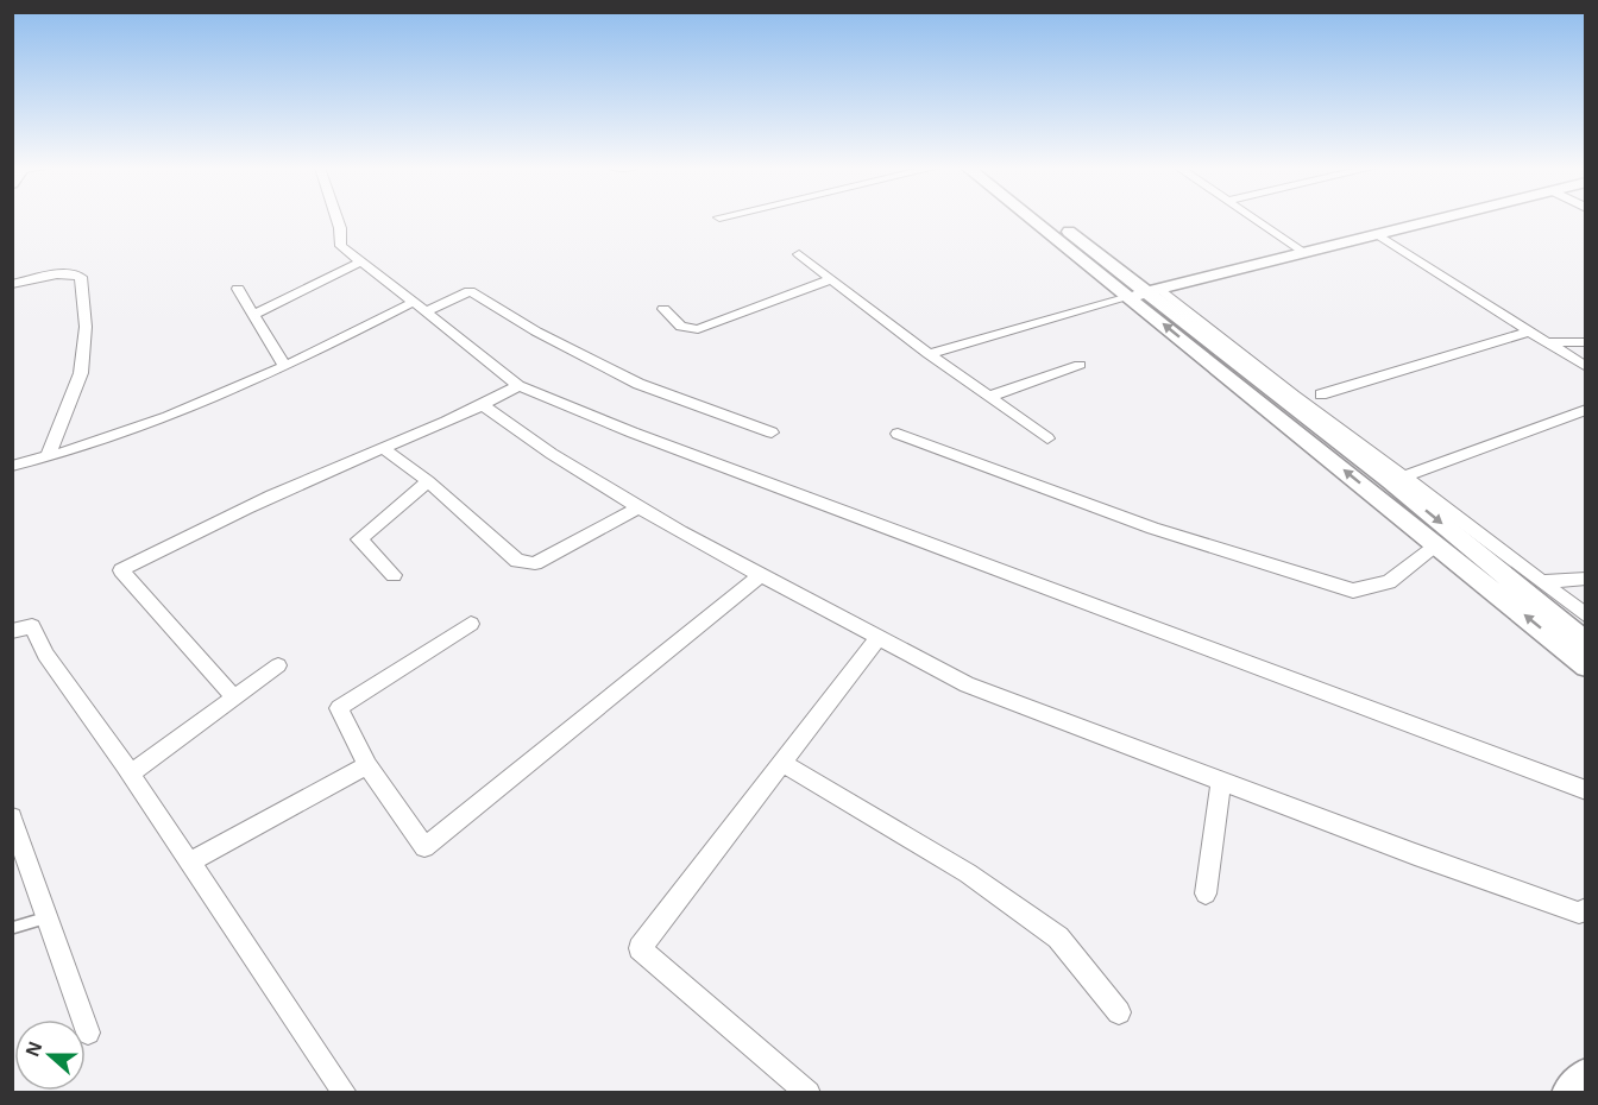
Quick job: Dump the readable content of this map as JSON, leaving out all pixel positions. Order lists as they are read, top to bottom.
{
  "north": "left"
}
